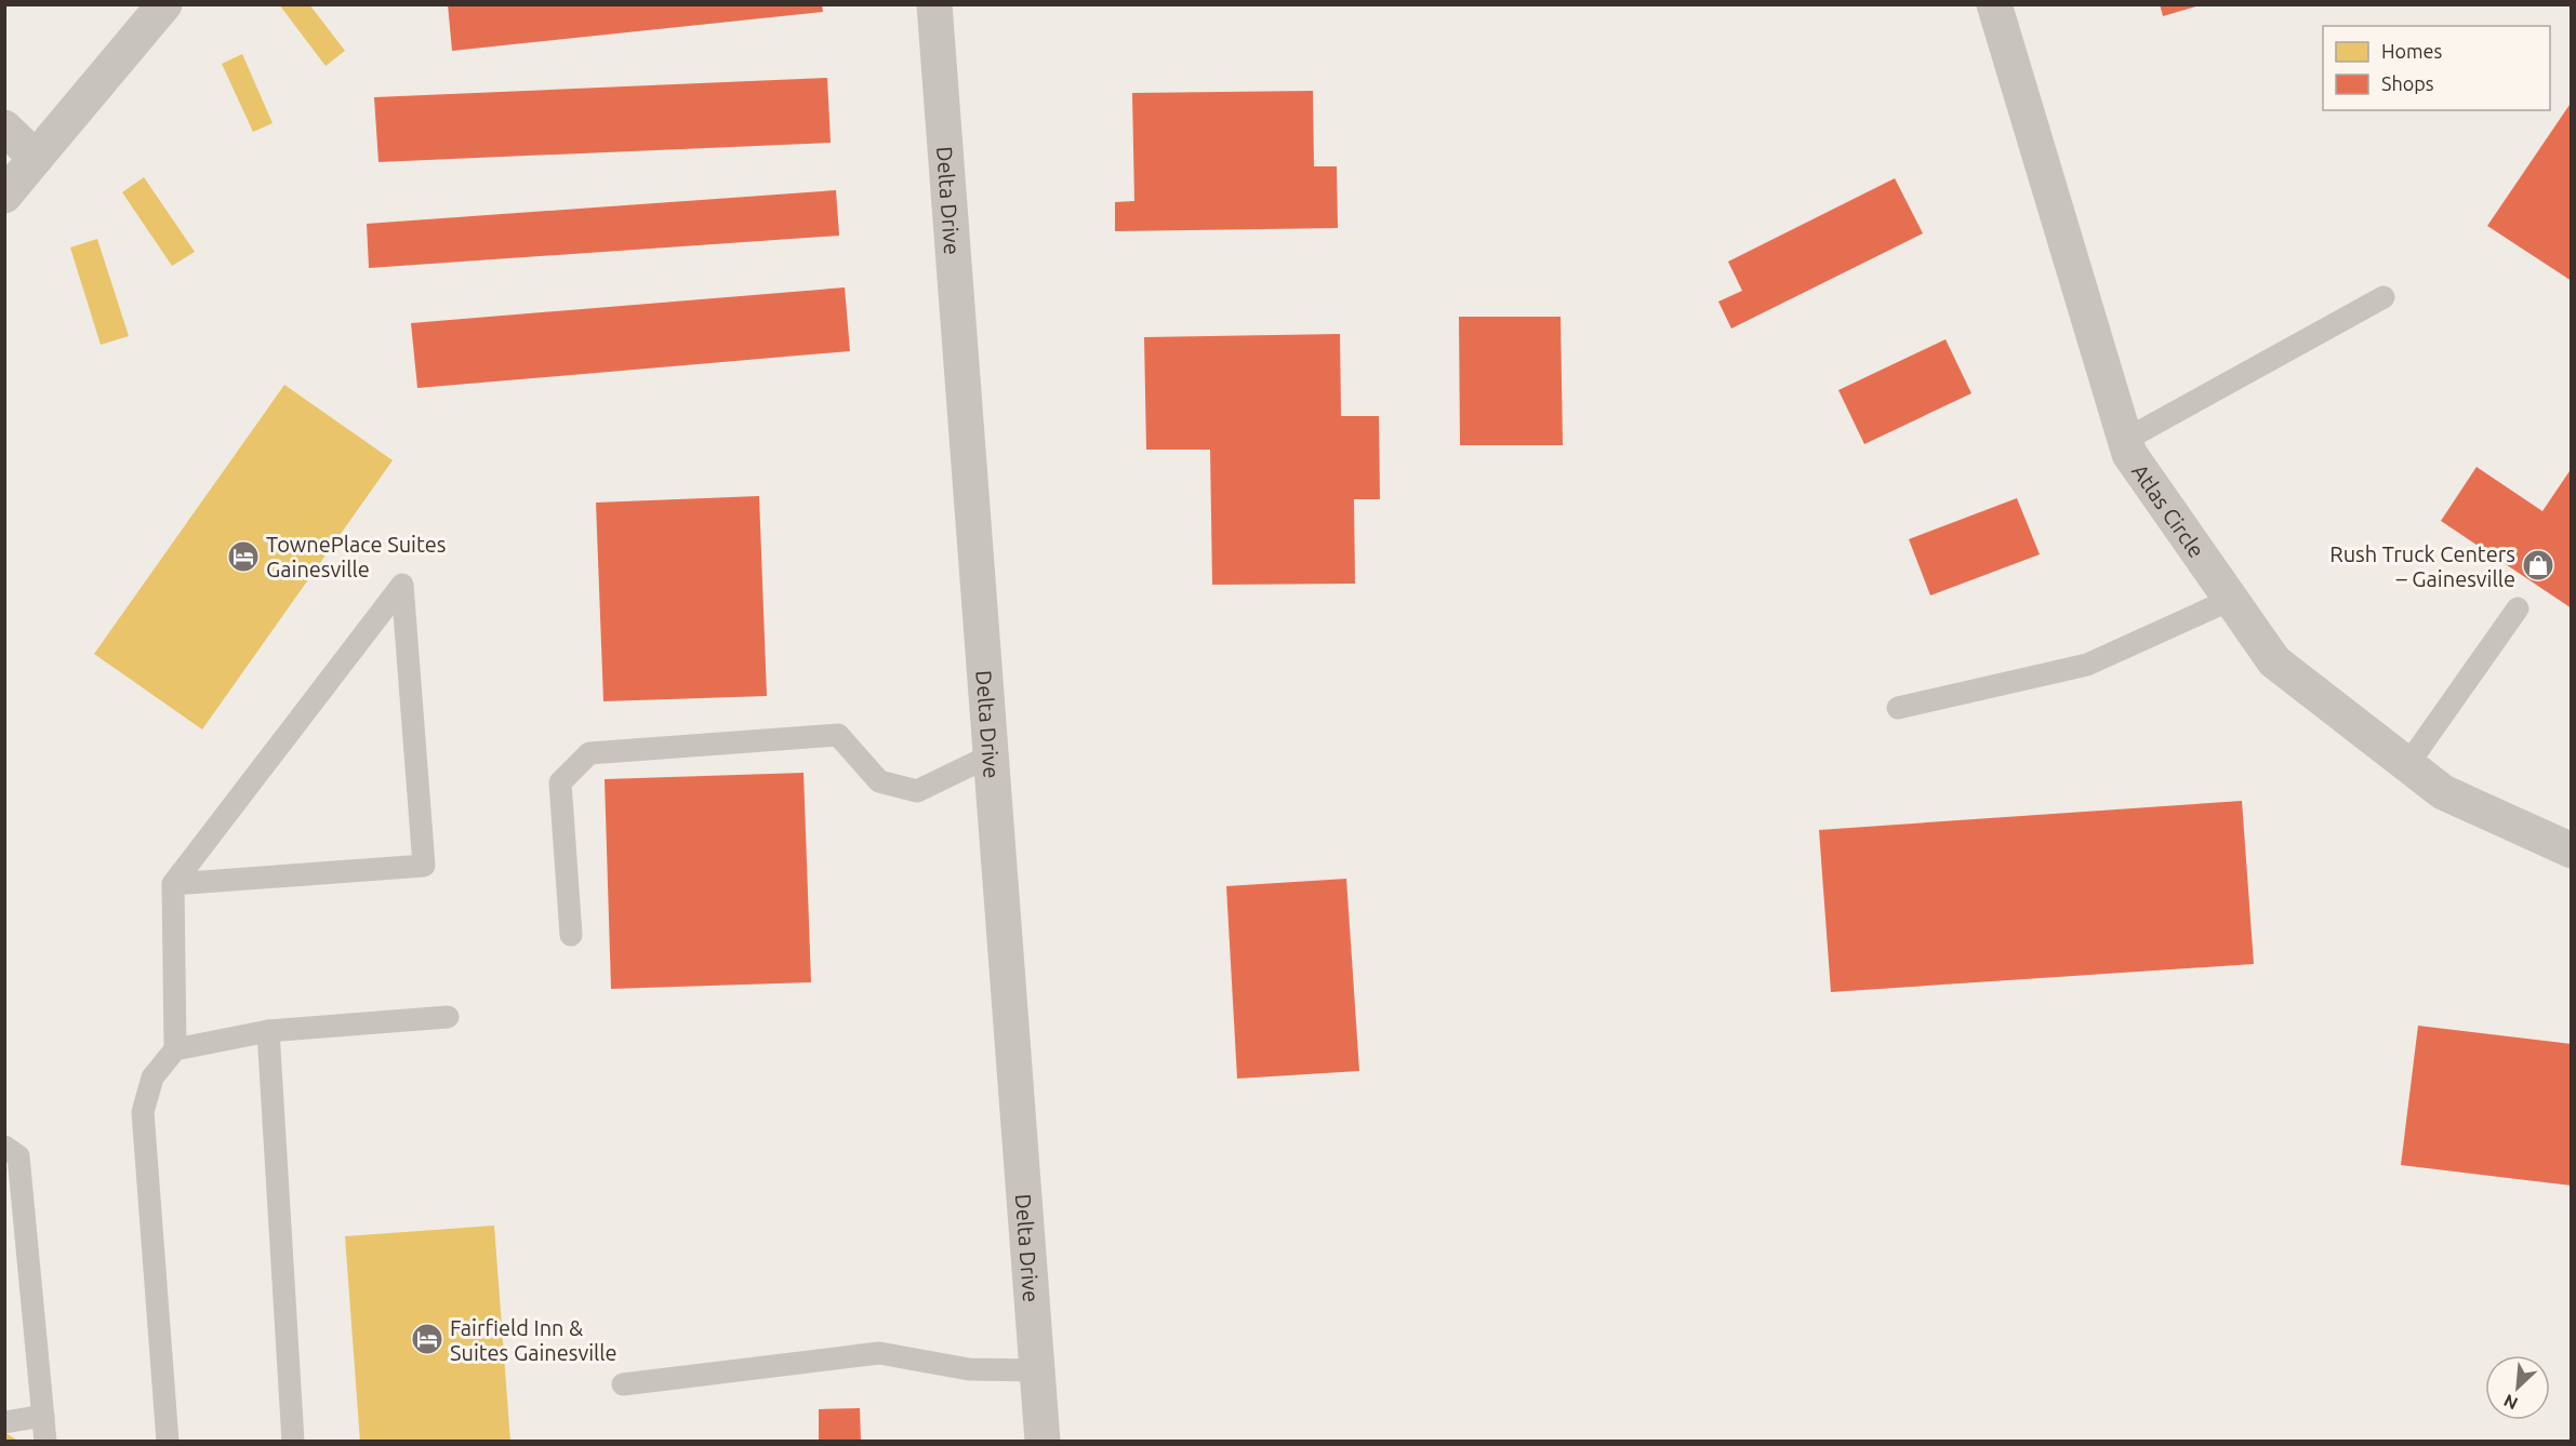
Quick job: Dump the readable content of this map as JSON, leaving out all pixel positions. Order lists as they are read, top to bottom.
{
  "streets": {
    "street": ["Delta Drive", "Atlas Circle"]
  },
  "places": {
    "hotel": ["TownePlace Suites Gainesville", "Fairfield Inn & Suites Gainesville"],
    "shop": ["Rush Truck Centers – Gainesville"]
  },
  "legend": ["Homes", "Shops"],
  "north": "bottom left"
}
